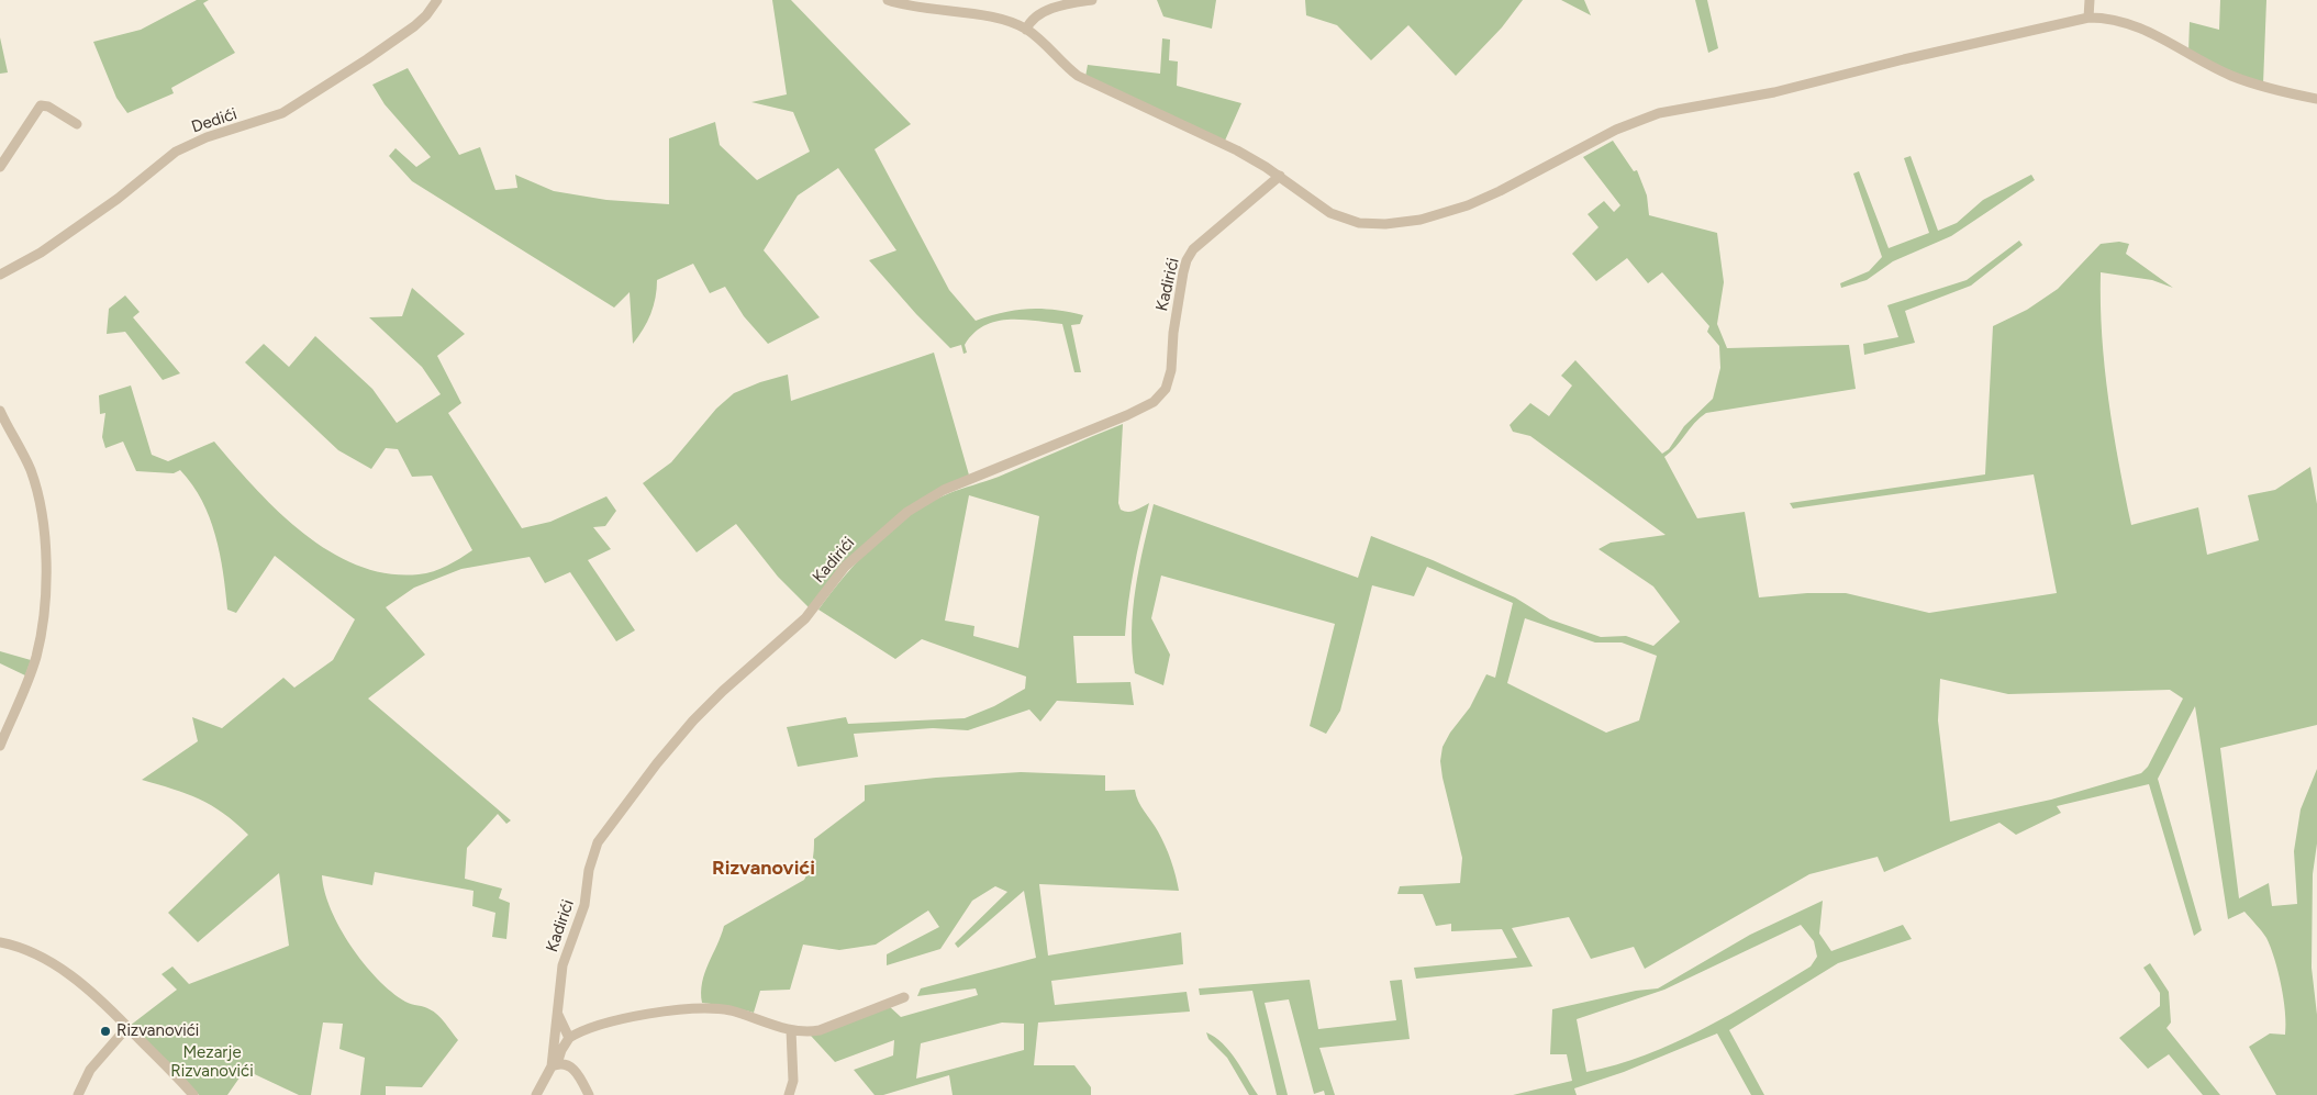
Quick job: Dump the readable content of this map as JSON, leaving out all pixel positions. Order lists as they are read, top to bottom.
{
  "streets": {
    "street": ["Dedići", "Kadirići"]
  },
  "districts": ["Rizvanovići"],
  "parks": ["Mezarje Rizvanovići"],
  "places": ["Rizvanovići"]
}
